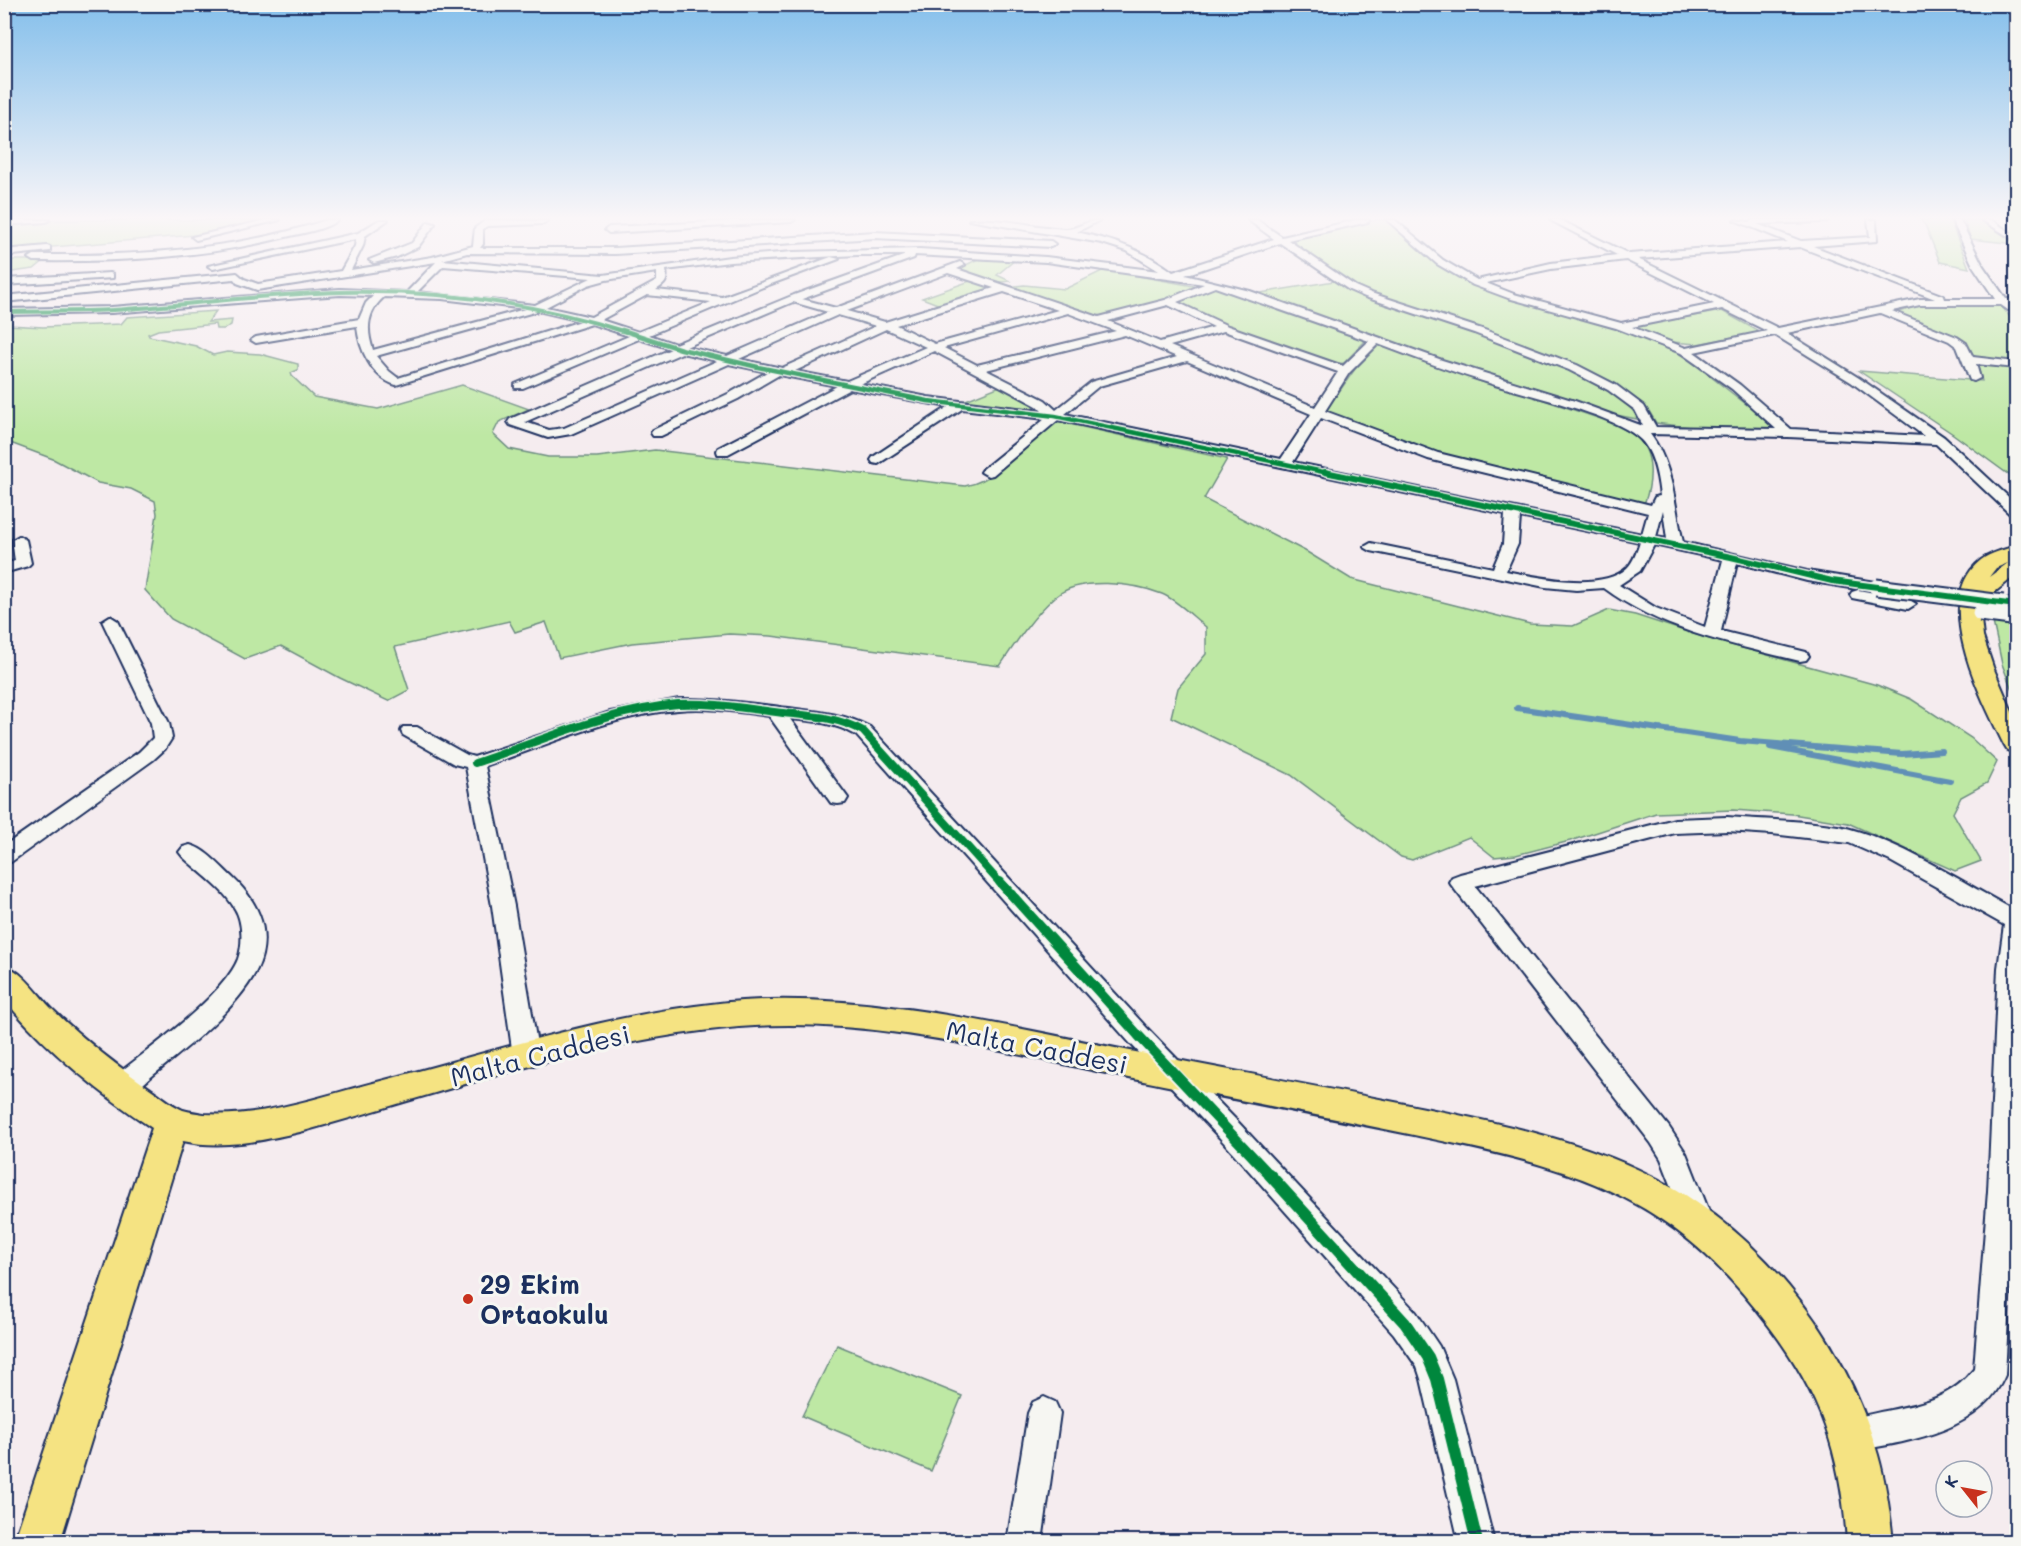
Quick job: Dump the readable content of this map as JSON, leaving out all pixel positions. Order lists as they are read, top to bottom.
{
  "streets": {
    "main road": ["Malta Caddesi"]
  },
  "places": ["29 Ekim Ortaokulu"],
  "north": "top left"
}
